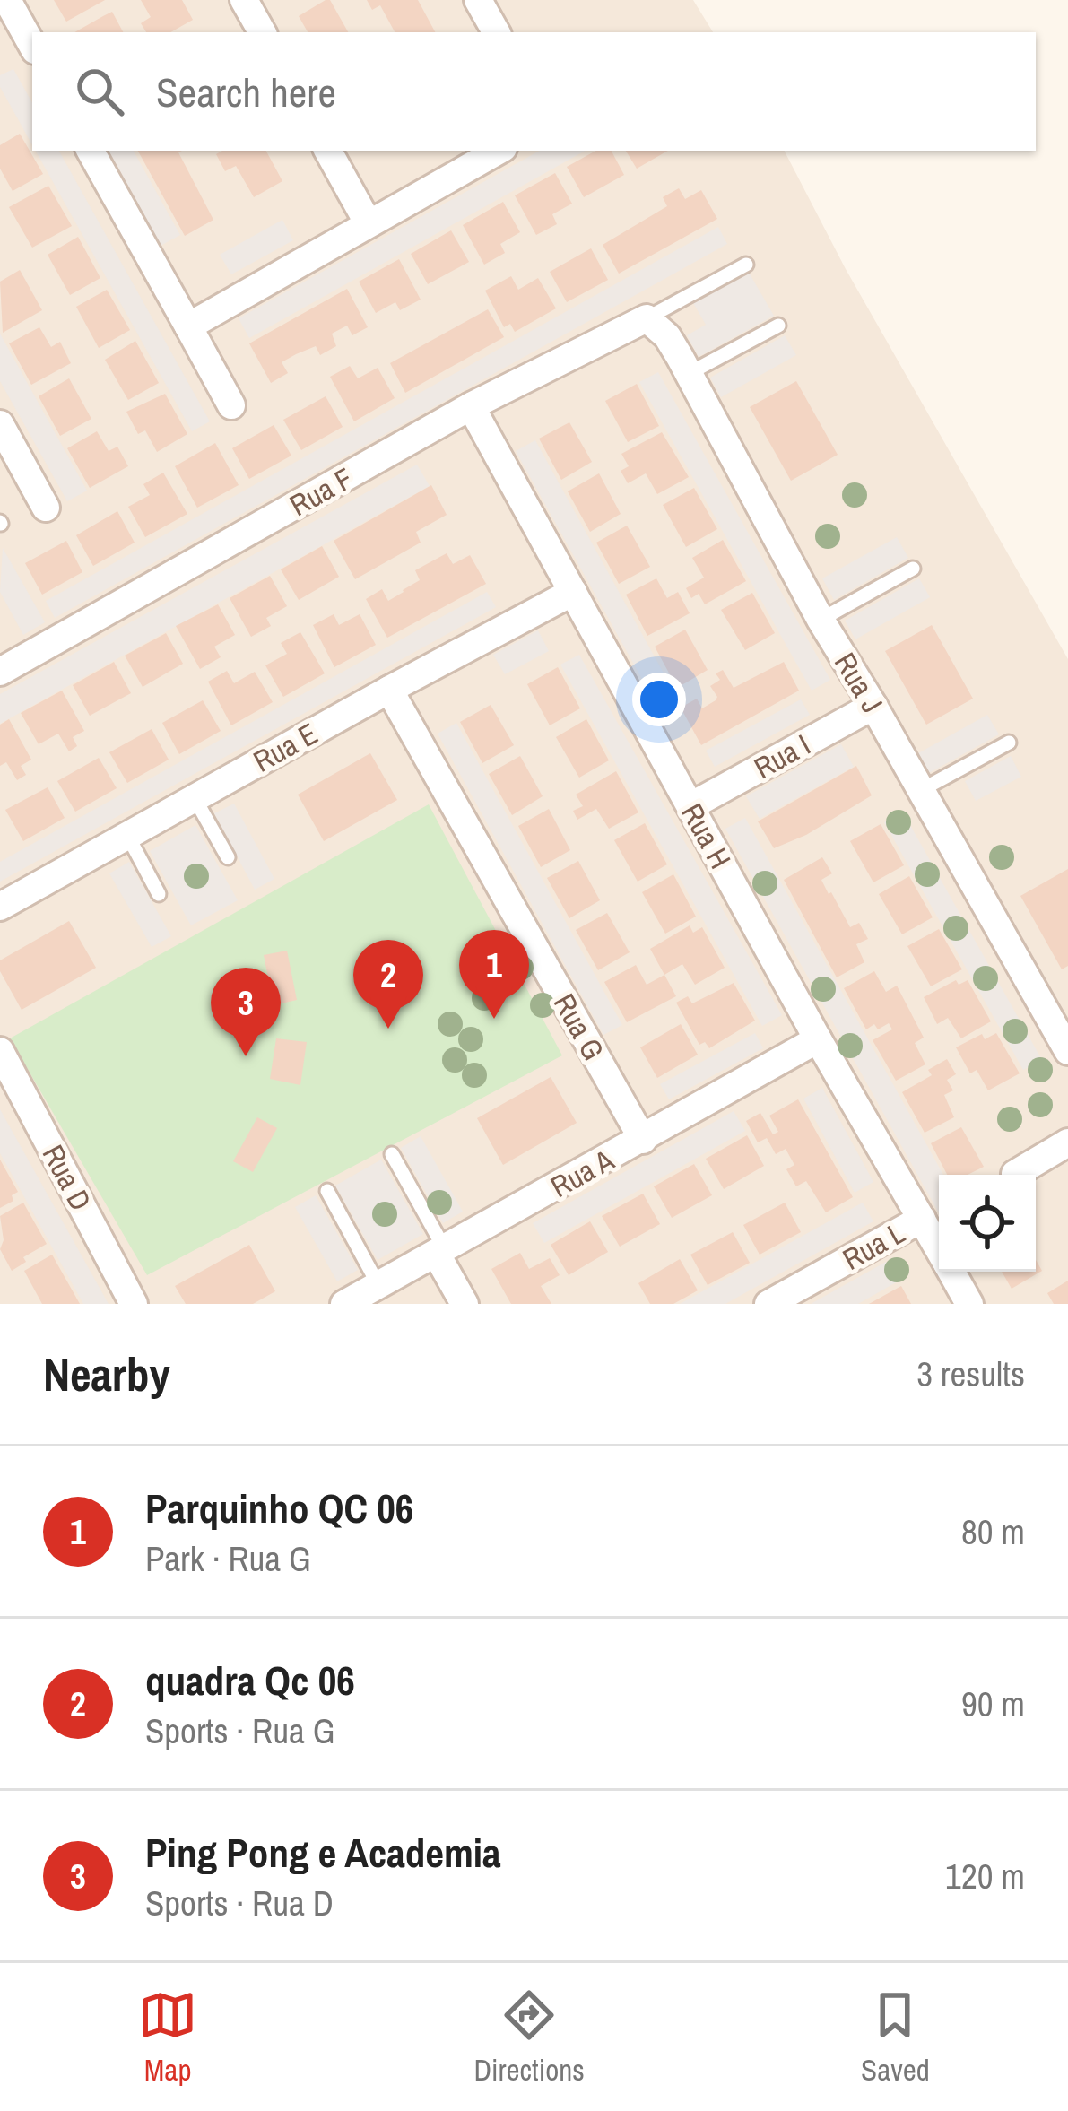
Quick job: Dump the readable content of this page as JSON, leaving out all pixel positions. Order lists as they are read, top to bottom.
{
  "streets": {
    "street": [
      "Rua F",
      "Rua J",
      "Rua E",
      "Rua I",
      "Rua H",
      "Rua G",
      "Rua A",
      "Rua D",
      "Rua L"
    ]
  },
  "crossings": [
    ["Rua F", "Rua J"],
    ["Rua F", "Rua H"],
    ["Rua J", "Rua I"],
    ["Rua E", "Rua H"],
    ["Rua E", "Rua G"],
    ["Rua I", "Rua H"],
    ["Rua H", "Rua A"],
    ["Rua H", "Rua L"],
    ["Rua G", "Rua A"]
  ],
  "page": {
    "search": "Search here",
    "pins": ["1", "2", "3"],
    "heading": ["Nearby", "3 results"],
    "list": [
      {
        "mark": "1",
        "name": "Parquinho QC 06",
        "note": "Park · Rua G",
        "value": "80 m"
      },
      {
        "mark": "2",
        "name": "quadra Qc 06",
        "note": "Sports · Rua G",
        "value": "90 m"
      },
      {
        "mark": "3",
        "name": "Ping Pong e Academia",
        "note": "Sports · Rua D",
        "value": "120 m"
      }
    ],
    "nav": ["Map", "Directions", "Saved"]
  }
}
